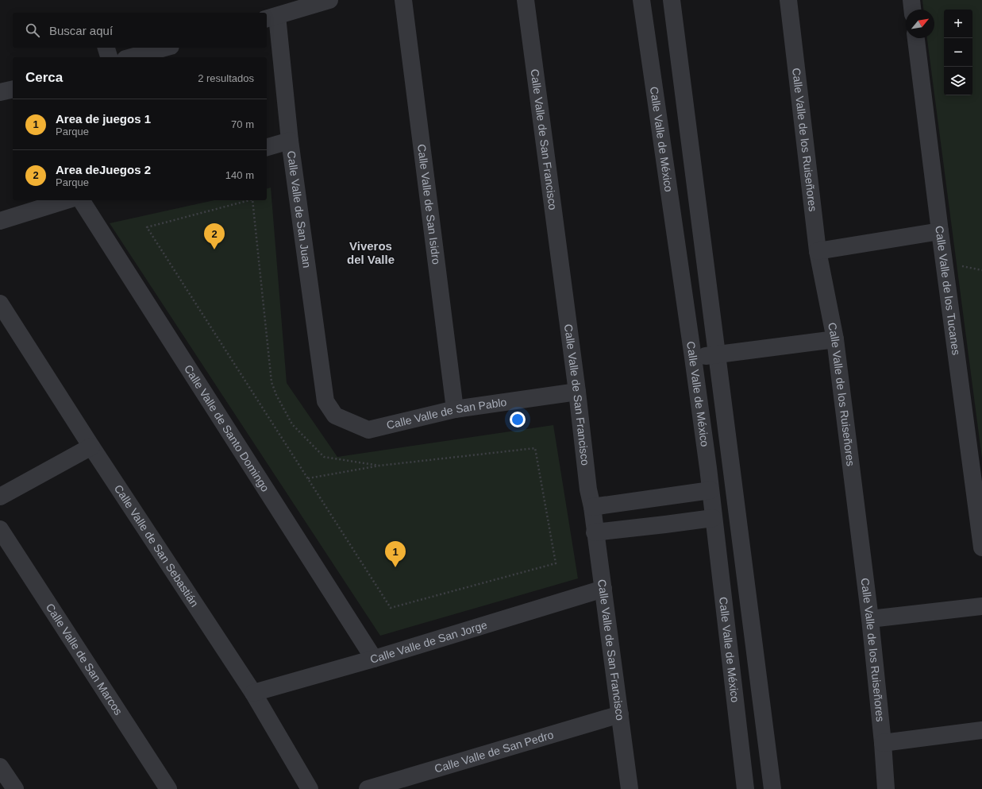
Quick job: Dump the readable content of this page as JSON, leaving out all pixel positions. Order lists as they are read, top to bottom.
{
  "streets": {
    "street": [
      "Calle Valle de San Francisco",
      "Calle Valle de México",
      "Calle Valle de los Ruiseñores",
      "Calle Valle de San Isidro",
      "Calle Valle de San Juan",
      "Calle Valle de los Tucanes",
      "Calle Valle de San Pablo",
      "Calle Valle de Santo Domingo",
      "Calle Valle de San Sebastián",
      "Calle Valle de San Jorge",
      "Calle Valle de San Marcos",
      "Calle Valle de San Pedro"
    ]
  },
  "crossings": [
    ["Calle Valle de San Francisco", "Calle Valle de San Pablo"],
    ["Calle Valle de San Francisco", "Calle Valle de San Jorge"],
    ["Calle Valle de San Francisco", "Calle Valle de San Pedro"],
    ["Calle Valle de San Isidro", "Calle Valle de San Pablo"],
    ["Calle Valle de San Juan", "Calle Valle de San Pablo"],
    ["Calle Valle de Santo Domingo", "Calle Valle de San Jorge"],
    ["Calle Valle de San Sebastián", "Calle Valle de San Jorge"]
  ],
  "districts": ["Viveros del Valle"],
  "north": "top right",
  "page": {
    "map_buttons": ["+", "−"],
    "search": "Buscar aquí",
    "heading": ["Cerca", "2 resultados"],
    "list": [
      {
        "mark": "1",
        "name": "Area de juegos 1",
        "note": "Parque",
        "value": "70 m"
      },
      {
        "mark": "2",
        "name": "Area deJuegos 2",
        "note": "Parque",
        "value": "140 m"
      }
    ],
    "pins": ["2", "1"]
  }
}
